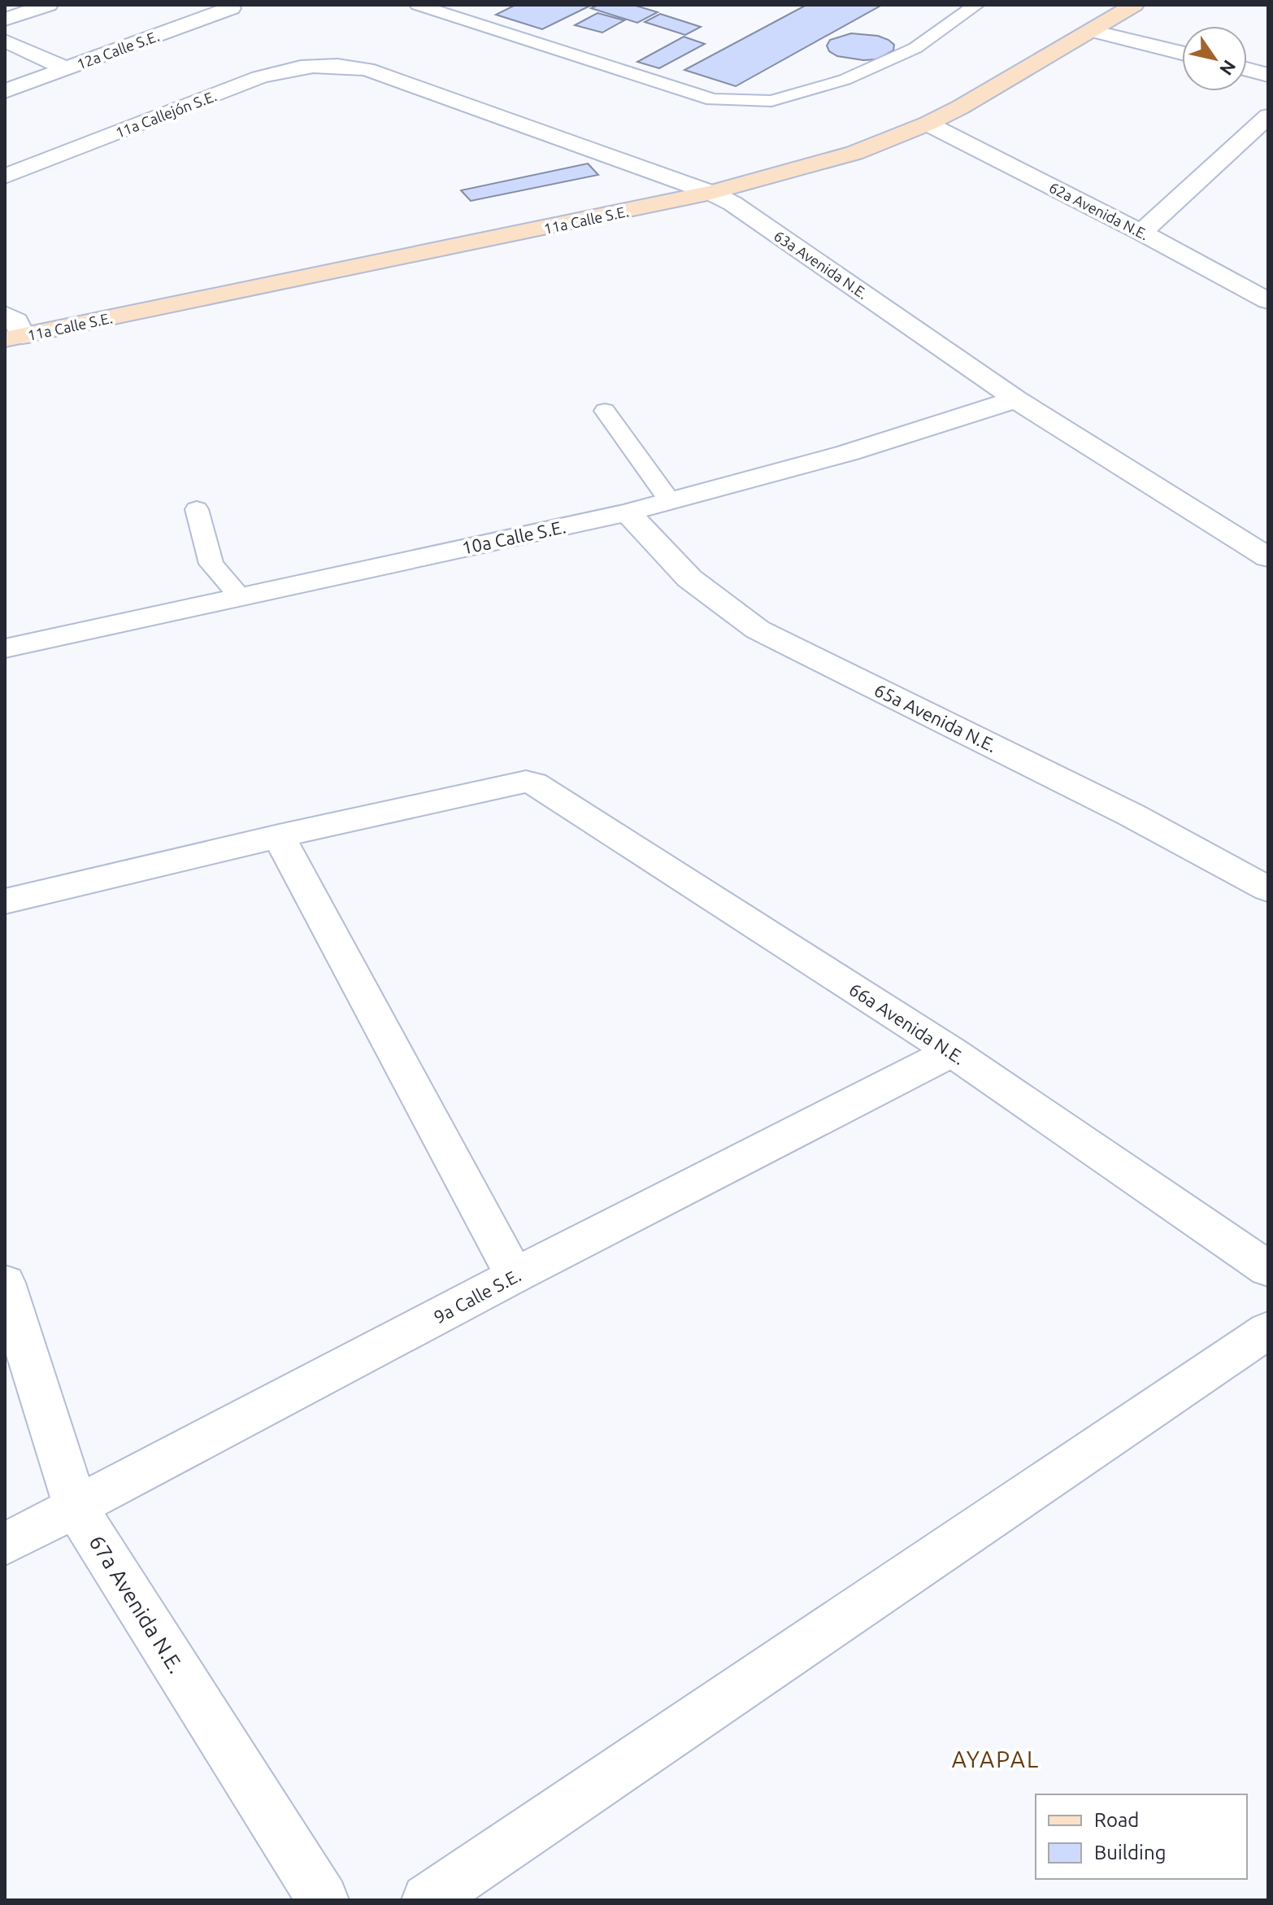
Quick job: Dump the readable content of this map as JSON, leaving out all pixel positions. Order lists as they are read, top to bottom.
{
  "streets": {
    "street": [
      "12a Calle S.E.",
      "11a Callejón S.E.",
      "62a Avenida N.E.",
      "11a Calle S.E.",
      "63a Avenida N.E.",
      "10a Calle S.E.",
      "65a Avenida N.E.",
      "66a Avenida N.E.",
      "9a Calle S.E.",
      "67a Avenida N.E."
    ]
  },
  "crossings": [
    ["11a Callejón S.E.", "63a Avenida N.E."],
    ["62a Avenida N.E.", "11a Calle S.E."],
    ["11a Calle S.E.", "63a Avenida N.E."],
    ["63a Avenida N.E.", "10a Calle S.E."],
    ["10a Calle S.E.", "65a Avenida N.E."],
    ["66a Avenida N.E.", "9a Calle S.E."],
    ["9a Calle S.E.", "67a Avenida N.E."]
  ],
  "districts": ["AYAPAL"],
  "legend": ["Road", "Building"],
  "north": "bottom right"
}
